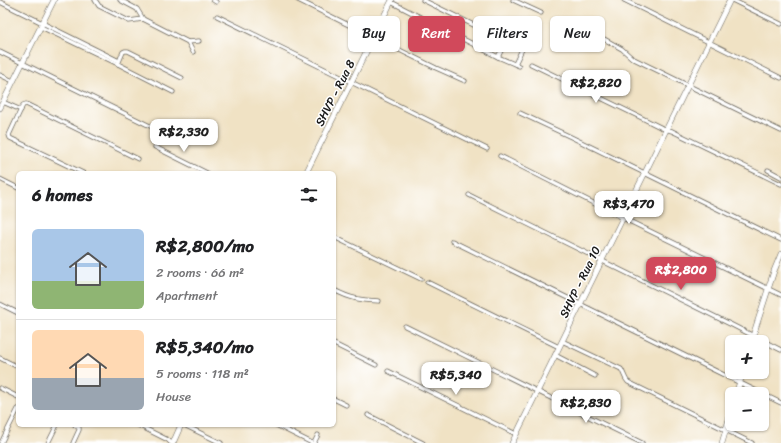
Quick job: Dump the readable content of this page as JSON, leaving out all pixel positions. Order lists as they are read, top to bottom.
{
  "streets": {
    "street": ["SHVP - Rua 8", "SHVP - Rua 10"]
  },
  "page": {
    "chip": [
      "Buy",
      "Rent",
      "Filters",
      "New"
    ],
    "price": [
      "R$2,820",
      "R$2,330",
      "R$3,470",
      "R$2,800",
      "R$5,340",
      "R$2,830"
    ],
    "heading": "6 homes",
    "list": [
      {
        "name": "R$2,800/mo",
        "note": "2 rooms · 66 m² · Apartment"
      },
      {
        "name": "R$5,340/mo",
        "note": "5 rooms · 118 m² · House"
      }
    ],
    "map_buttons": ["+", "−"]
  }
}
